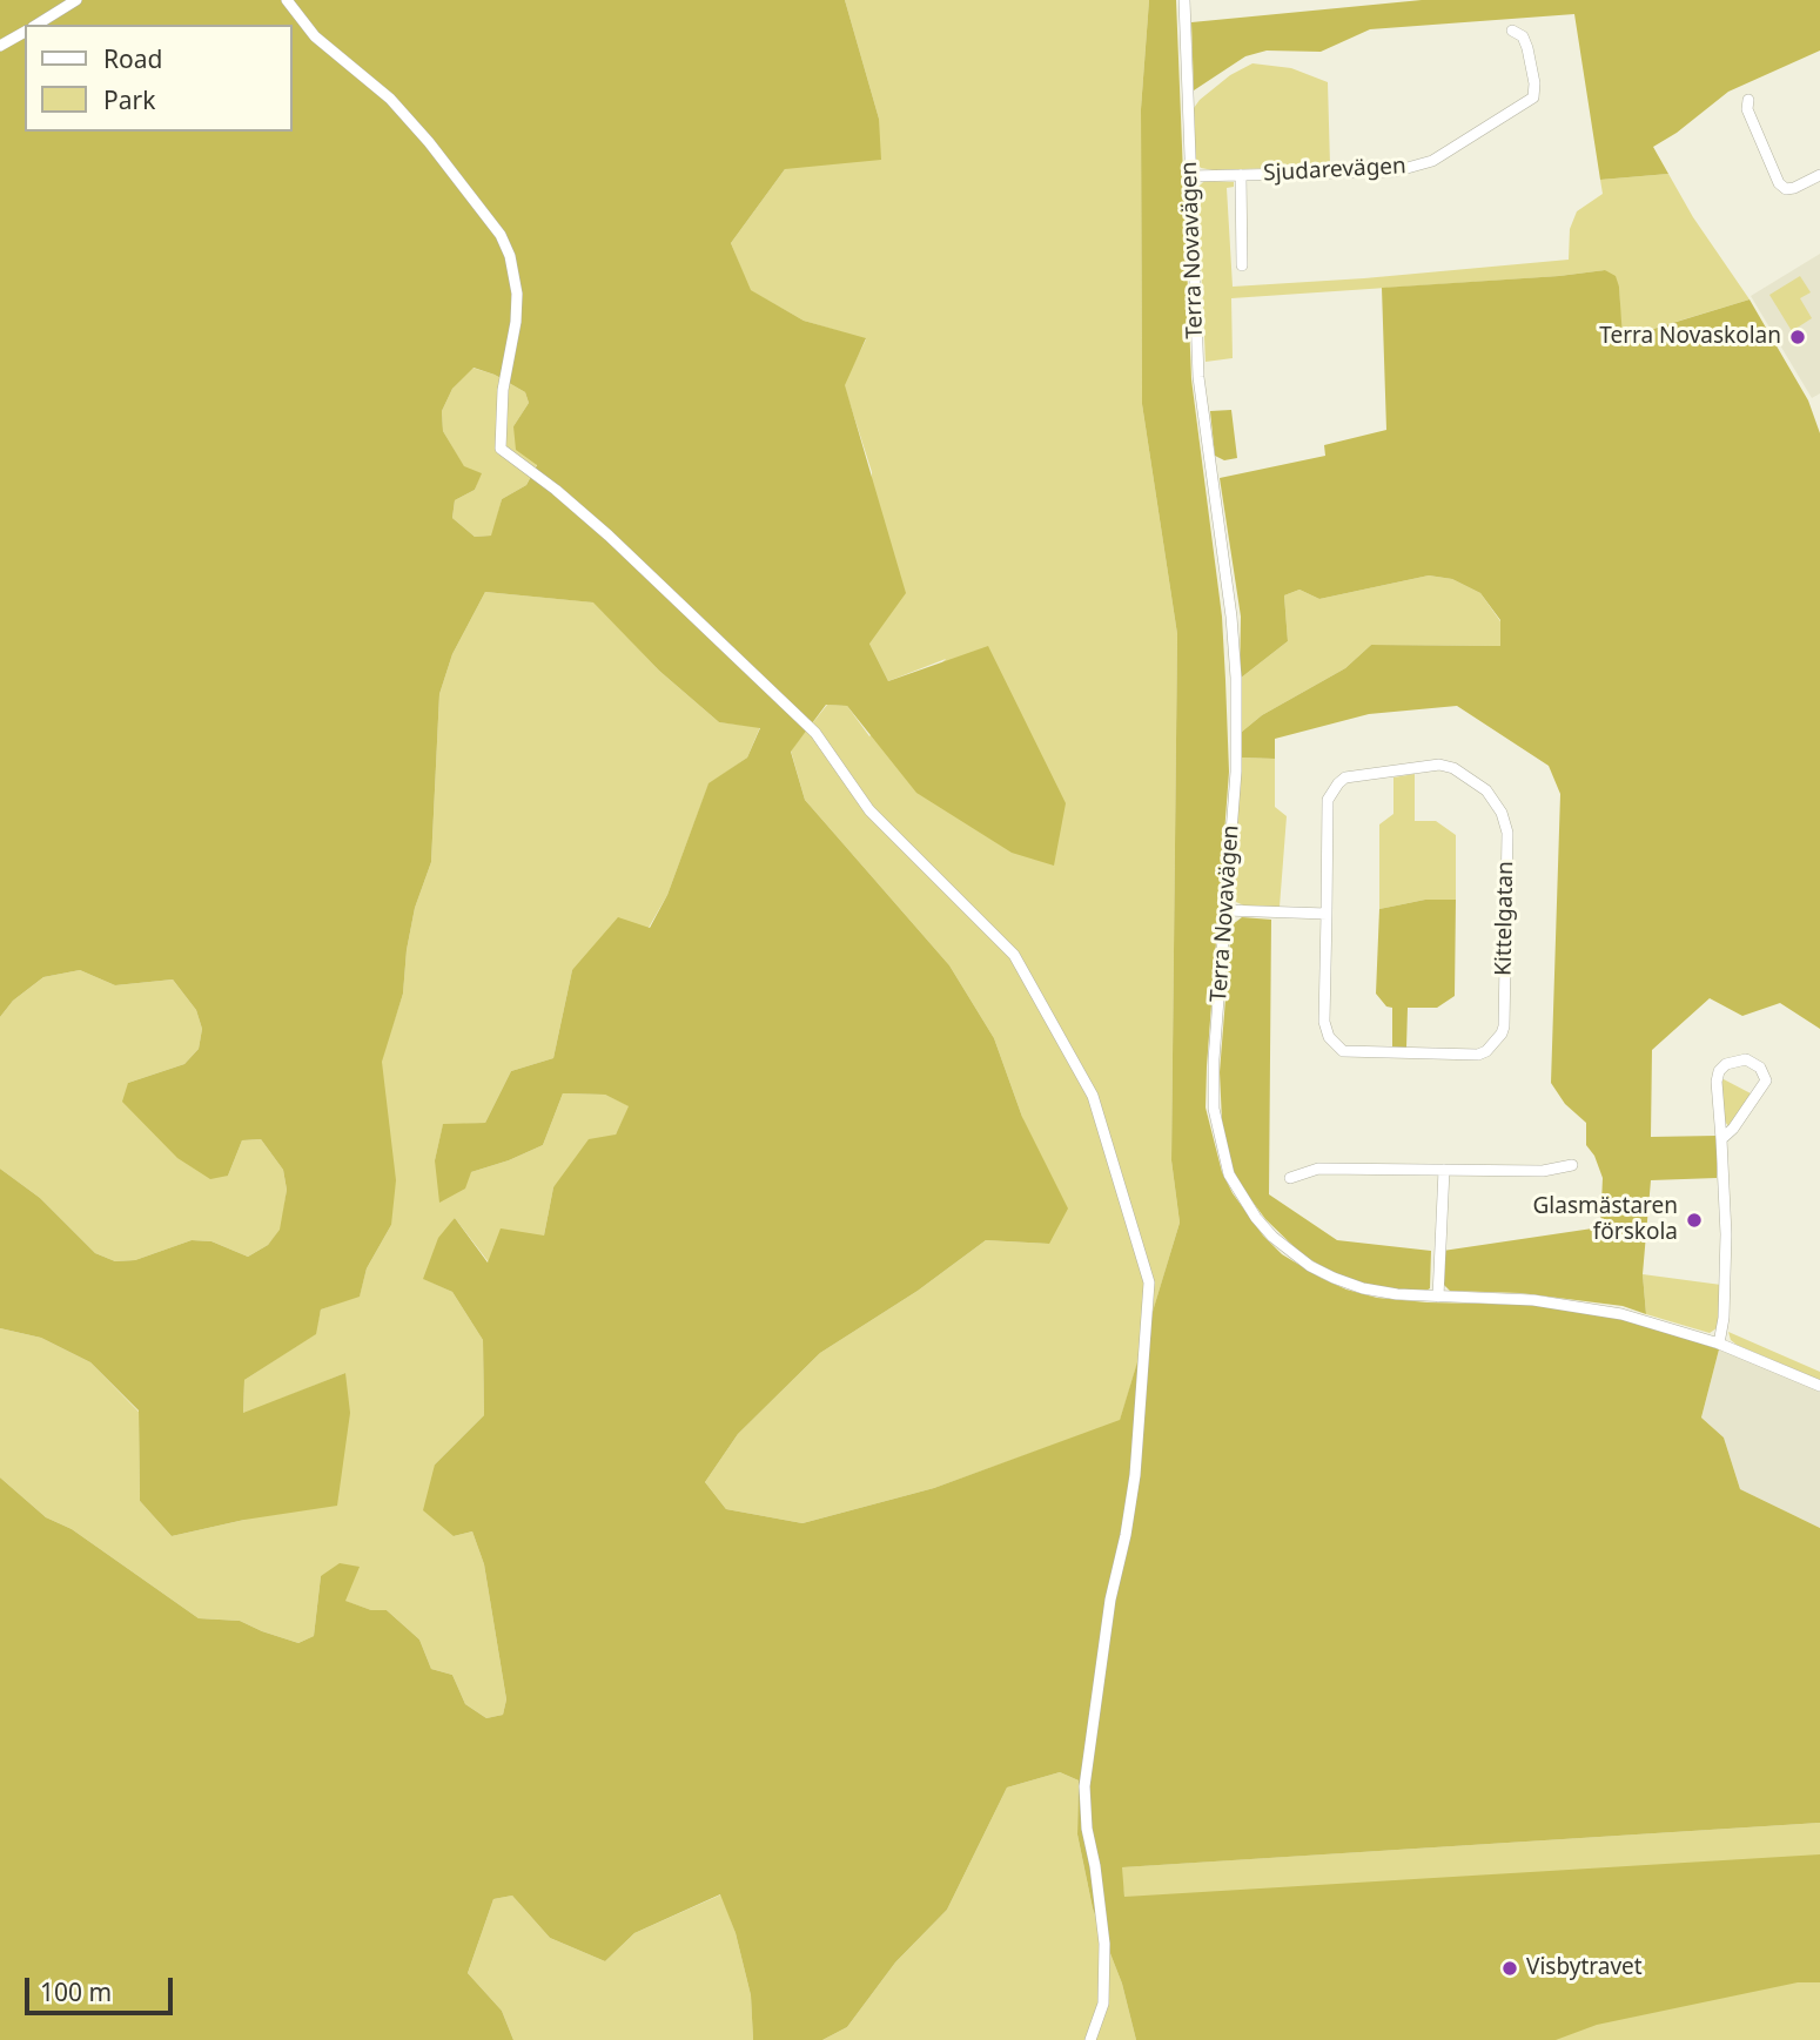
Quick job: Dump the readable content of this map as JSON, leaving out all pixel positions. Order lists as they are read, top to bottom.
{
  "streets": {
    "street": ["Sjudarevägen", "Terra Novavägen", "Kittelgatan"]
  },
  "crossings": [
    ["Sjudarevägen", "Terra Novavägen"]
  ],
  "places": ["Terra Novaskolan", "Glasmästaren förskola", "Visbytravet"],
  "legend": ["Road", "Park"],
  "scale_bar": "100 m"
}
